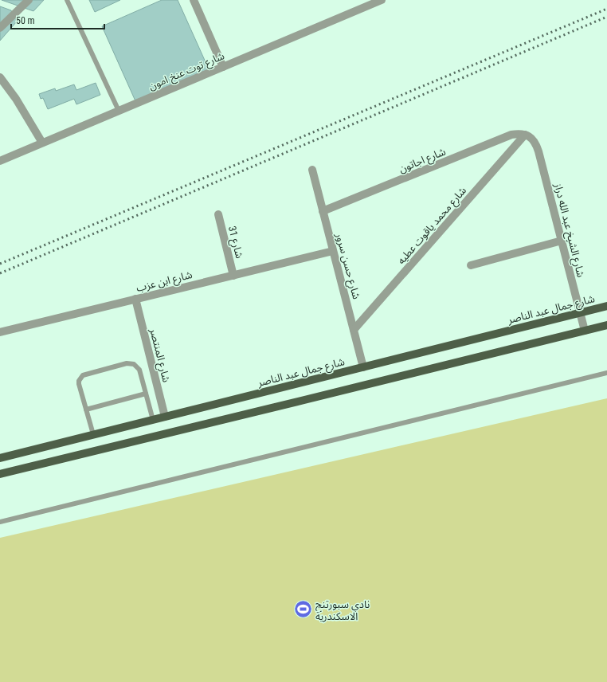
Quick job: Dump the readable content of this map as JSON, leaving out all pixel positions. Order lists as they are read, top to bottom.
{
  "streets": {
    "main road": ["شارع جمال عبد الناصر"],
    "street": [
      "شارع توت عنخ امون",
      "شارع اجاتون",
      "شارع محمد ياقوت عطيه",
      "شارع الشيخ عبد الله دراز",
      "شارع 31",
      "شارع حسن سرور",
      "شارع ابن عزب",
      "شارع المنتصر"
    ]
  },
  "crossings": [
    ["شارع اجاتون", "شارع محمد ياقوت عطيه"],
    ["شارع اجاتون", "شارع الشيخ عبد الله دراز"],
    ["شارع اجاتون", "شارع حسن سرور"],
    ["شارع محمد ياقوت عطيه", "شارع الشيخ عبد الله دراز"],
    ["شارع محمد ياقوت عطيه", "شارع حسن سرور"],
    ["شارع الشيخ عبد الله دراز", "شارع جمال عبد الناصر"],
    ["شارع 31", "شارع ابن عزب"],
    ["شارع حسن سرور", "شارع ابن عزب"],
    ["شارع حسن سرور", "شارع جمال عبد الناصر"],
    ["شارع ابن عزب", "شارع المنتصر"],
    ["شارع جمال عبد الناصر", "شارع المنتصر"]
  ],
  "places": {
    "sports": ["نادي سبورتنج الاسكندرية"]
  },
  "scale_bar": "50 m"
}
